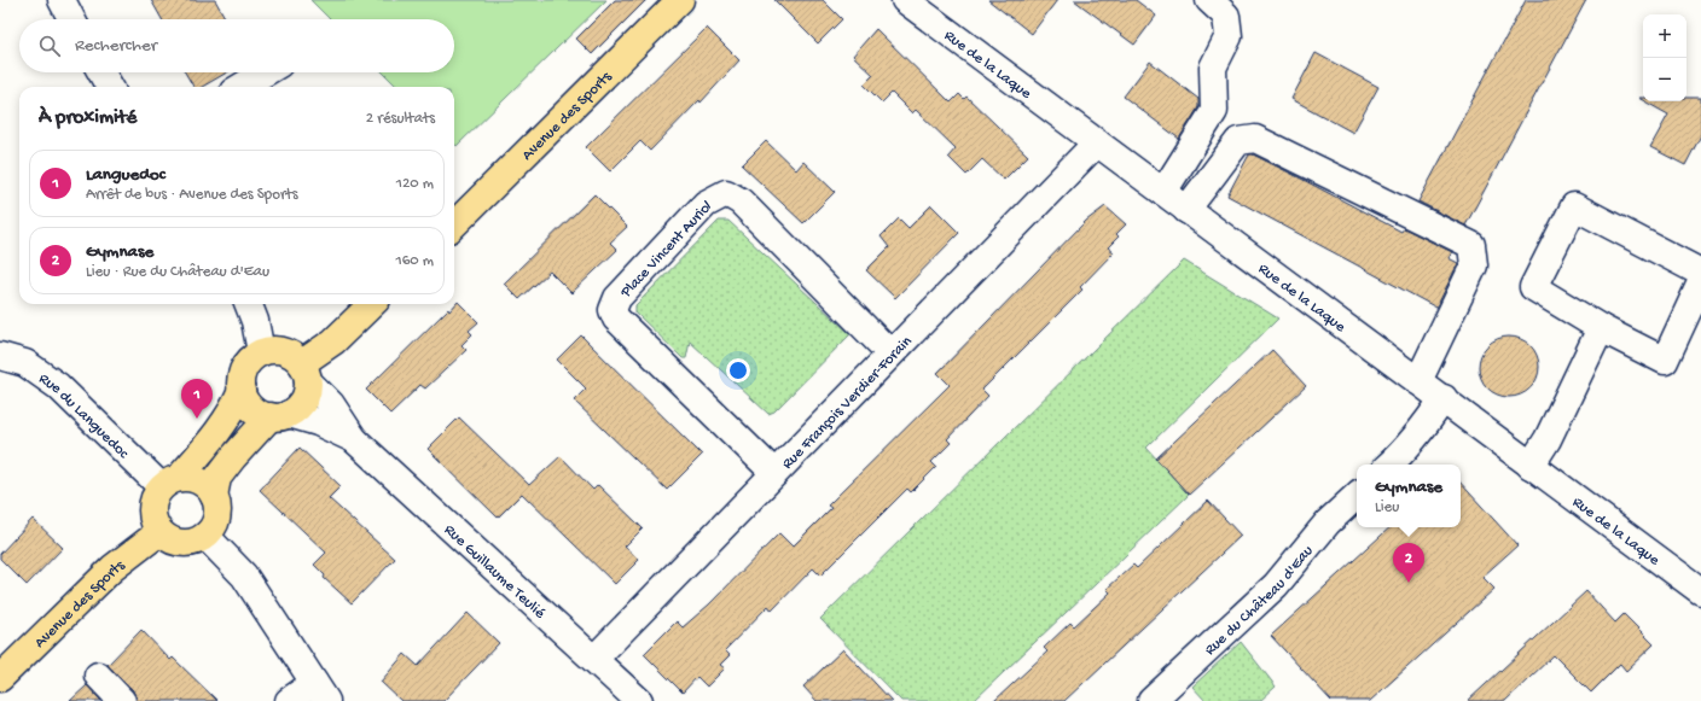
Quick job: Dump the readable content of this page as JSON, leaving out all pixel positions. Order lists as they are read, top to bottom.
{
  "streets": {
    "main road": ["Avenue des Sports"],
    "street": [
      "Rue de la Laque",
      "Place Vincent Auriol",
      "Rue François Verdier-Forain",
      "Rue du Languedoc",
      "Rue Guillaume Teulié",
      "Rue du Château d'Eau"
    ]
  },
  "crossings": [
    ["Rue de la Laque", "Rue François Verdier-Forain"],
    ["Avenue des Sports", "Rue du Languedoc"],
    ["Place Vincent Auriol", "Rue François Verdier-Forain"],
    ["Rue François Verdier-Forain", "Rue Guillaume Teulié"]
  ],
  "page": {
    "map_buttons": ["+", "−"],
    "search": "Rechercher",
    "heading": ["À proximité", "2 résultats"],
    "list": [
      {
        "mark": "1",
        "name": "Languedoc",
        "note": "Arrêt de bus · Avenue des Sports",
        "value": "120 m"
      },
      {
        "mark": "2",
        "name": "Gymnase",
        "note": "Lieu · Rue du Château d'Eau",
        "value": "160 m"
      }
    ],
    "pins": ["1", "2"],
    "popup": ["Gymnase", "Lieu"]
  }
}
